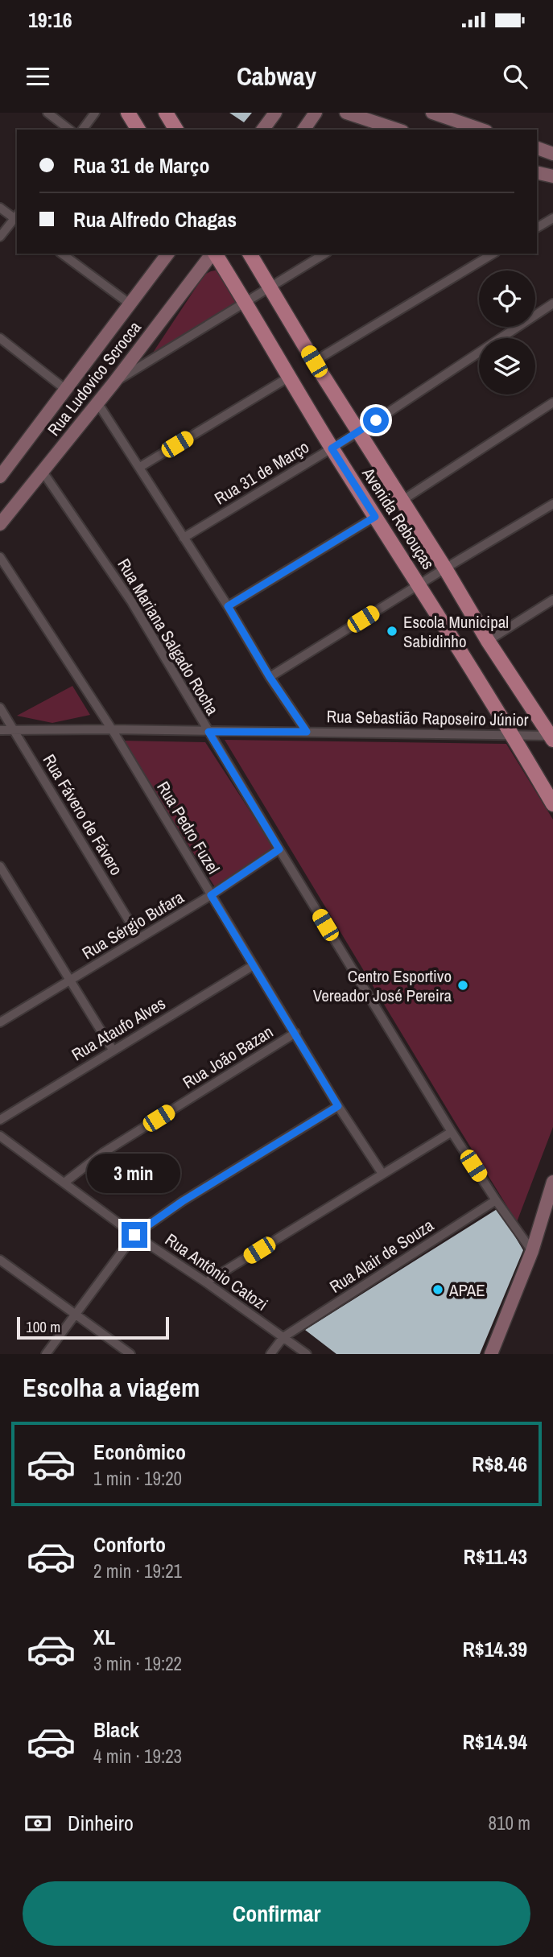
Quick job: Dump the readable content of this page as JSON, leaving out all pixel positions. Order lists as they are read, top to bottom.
{
  "streets": {
    "main road": ["Avenida Rebouças"],
    "street": [
      "Rua Ludovico Scrocca",
      "Rua 31 de Março",
      "Rua Mariana Salgado Rocha",
      "Rua Sebastião Raposeiro Júnior",
      "Rua Fávero de Fávero",
      "Rua Pedro Fuzel",
      "Rua Sérgio Bufara",
      "Rua Ataufo Alves",
      "Rua João Bazan",
      "Rua Alair de Souza",
      "Rua Antônio Catozi"
    ]
  },
  "crossings": [
    ["Rua Ludovico Scrocca", "Rua Mariana Salgado Rocha"],
    ["Rua 31 de Março", "Avenida Rebouças"],
    ["Avenida Rebouças", "Rua Sebastião Raposeiro Júnior"],
    ["Rua Mariana Salgado Rocha", "Rua Sebastião Raposeiro Júnior"],
    ["Rua Mariana Salgado Rocha", "Rua Sérgio Bufara"],
    ["Rua Mariana Salgado Rocha", "Rua Alair de Souza"],
    ["Rua Sebastião Raposeiro Júnior", "Rua Fávero de Fávero"],
    ["Rua Sebastião Raposeiro Júnior", "Rua Pedro Fuzel"],
    ["Rua Fávero de Fávero", "Rua Sérgio Bufara"],
    ["Rua Pedro Fuzel", "Rua Sérgio Bufara"],
    ["Rua Pedro Fuzel", "Rua Ataufo Alves"],
    ["Rua Pedro Fuzel", "Rua João Bazan"],
    ["Rua João Bazan", "Rua Antônio Catozi"],
    ["Rua Alair de Souza", "Rua Antônio Catozi"]
  ],
  "places": ["Escola Municipal Sabidinho", "Centro Esportivo Vereador José Pereira", "APAE"],
  "scale_bar": "100 m",
  "page": {
    "status": "19:16",
    "header": "Cabway",
    "banner": ["Rua 31 de Março", "Rua Alfredo Chagas"],
    "bubble": "3 min",
    "scale": "100 m",
    "heading": "Escolha a viagem",
    "list": [
      {
        "name": "Econômico",
        "note": "1 min · 19:20",
        "value": "R$8.46"
      },
      {
        "name": "Conforto",
        "note": "2 min · 19:21",
        "value": "R$11.43"
      },
      {
        "name": "XL",
        "note": "3 min · 19:22",
        "value": "R$14.39"
      },
      {
        "name": "Black",
        "note": "4 min · 19:23",
        "value": "R$14.94"
      }
    ],
    "pay": ["Dinheiro", "810 m"],
    "buttons": "Confirmar"
  }
}
